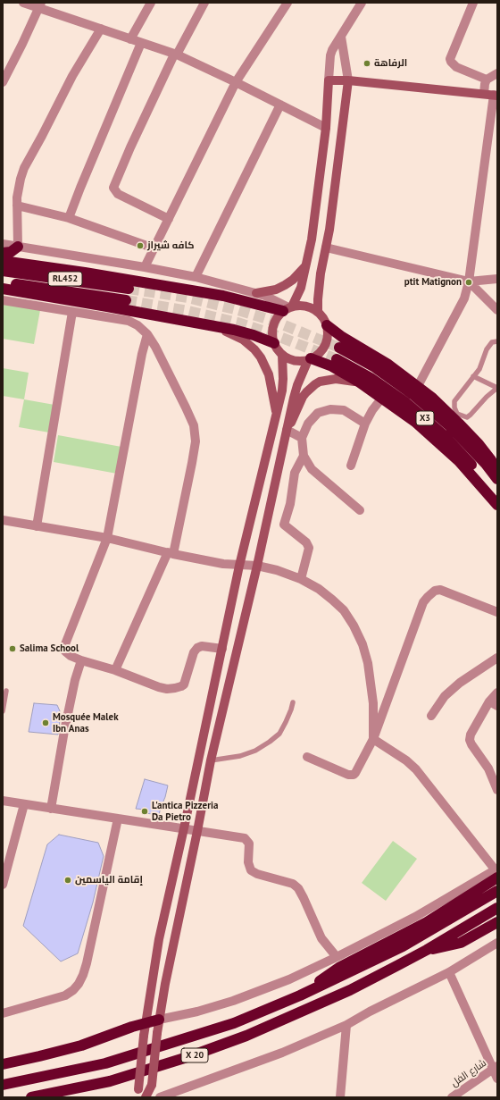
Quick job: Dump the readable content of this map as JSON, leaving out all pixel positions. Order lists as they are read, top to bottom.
{
  "streets": {
    "highway": ["RL452", "X3", "X 20"],
    "street": ["شارع الفل"]
  },
  "places": [
    "الرفاهة",
    "کافه شيراز",
    "ptit Matignon",
    "Salima School",
    "Mosquée Malek Ibn Anas",
    "L'antica Pizzeria Da Pietro",
    "إقامة الياسمين"
  ]
}
